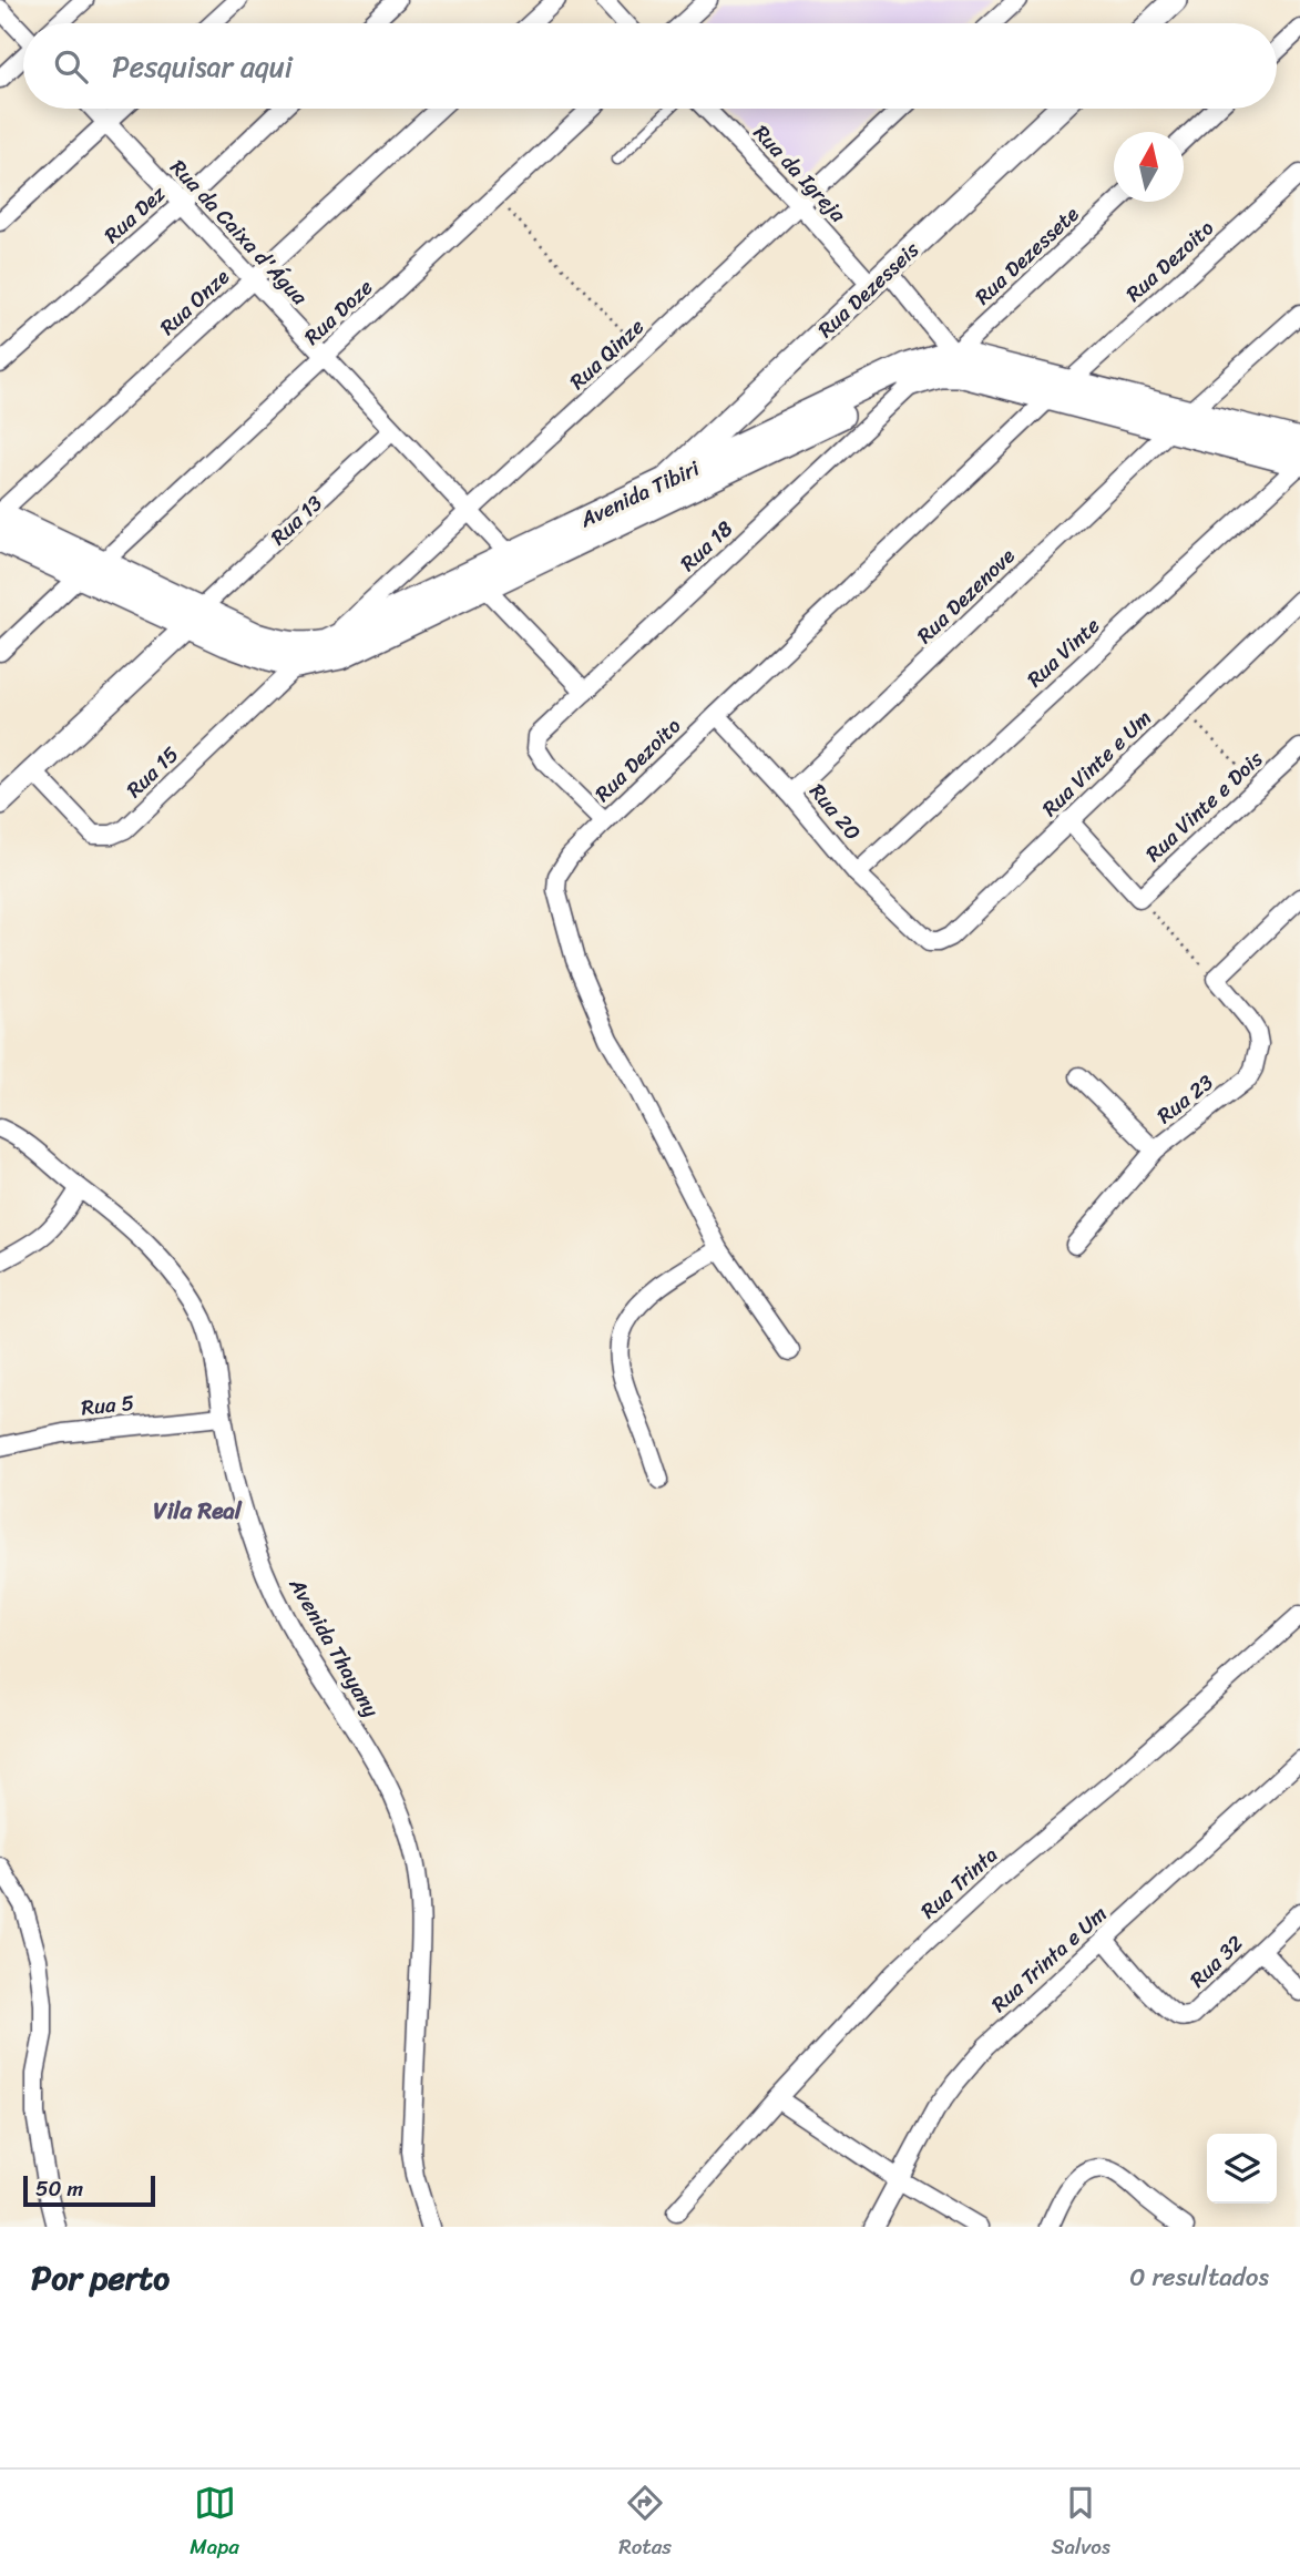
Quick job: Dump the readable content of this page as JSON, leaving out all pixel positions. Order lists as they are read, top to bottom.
{
  "streets": {
    "main road": ["Avenida Tibiri"],
    "street": [
      "Rua da Igreja",
      "Rua Dez",
      "Rua da Caixa d'Água",
      "Rua Dezessete",
      "Rua Dezoito",
      "Rua Dezesseis",
      "Rua Onze",
      "Rua Doze",
      "Rua Qinze",
      "Rua 13",
      "Rua 18",
      "Rua Dezenove",
      "Rua Vinte",
      "Rua Vinte e Um",
      "Rua 15",
      "Rua Vinte e Dois",
      "Rua 20",
      "Rua 23",
      "Rua 5",
      "Avenida Thayany",
      "Rua Trinta",
      "Rua Trinta e Um",
      "Rua 32"
    ]
  },
  "crossings": [
    ["Rua da Igreja", "Rua Dezessete"],
    ["Rua da Igreja", "Rua Dezesseis"],
    ["Rua da Igreja", "Rua Qinze"],
    ["Rua da Igreja", "Avenida Tibiri"],
    ["Rua Dez", "Rua da Caixa d'Água"],
    ["Rua da Caixa d'Água", "Rua Onze"],
    ["Rua da Caixa d'Água", "Rua Doze"],
    ["Rua da Caixa d'Água", "Rua Qinze"],
    ["Rua da Caixa d'Água", "Avenida Tibiri"],
    ["Rua da Caixa d'Água", "Rua 13"],
    ["Rua Dezessete", "Avenida Tibiri"],
    ["Rua Dezoito", "Avenida Tibiri"],
    ["Rua Dezoito", "Rua 18"],
    ["Rua Dezoito", "Rua 20"],
    ["Rua Dezesseis", "Avenida Tibiri"],
    ["Rua Onze", "Avenida Tibiri"],
    ["Rua Doze", "Avenida Tibiri"],
    ["Rua Qinze", "Avenida Tibiri"],
    ["Avenida Tibiri", "Rua 13"],
    ["Avenida Tibiri", "Rua 18"],
    ["Avenida Tibiri", "Rua Dezenove"],
    ["Avenida Tibiri", "Rua Vinte"],
    ["Avenida Tibiri", "Rua 15"],
    ["Rua 13", "Rua 15"],
    ["Rua Dezenove", "Rua 20"],
    ["Rua Vinte", "Rua 20"],
    ["Rua Vinte e Um", "Rua 20"],
    ["Rua 5", "Avenida Thayany"],
    ["Rua Trinta e Um", "Rua 32"]
  ],
  "districts": ["Vila Real"],
  "scale_bar": "50 m",
  "north": "top",
  "page": {
    "search": "Pesquisar aqui",
    "scale": "50 m",
    "heading": ["Por perto", "0 resultados"],
    "nav": ["Mapa", "Rotas", "Salvos"]
  }
}
